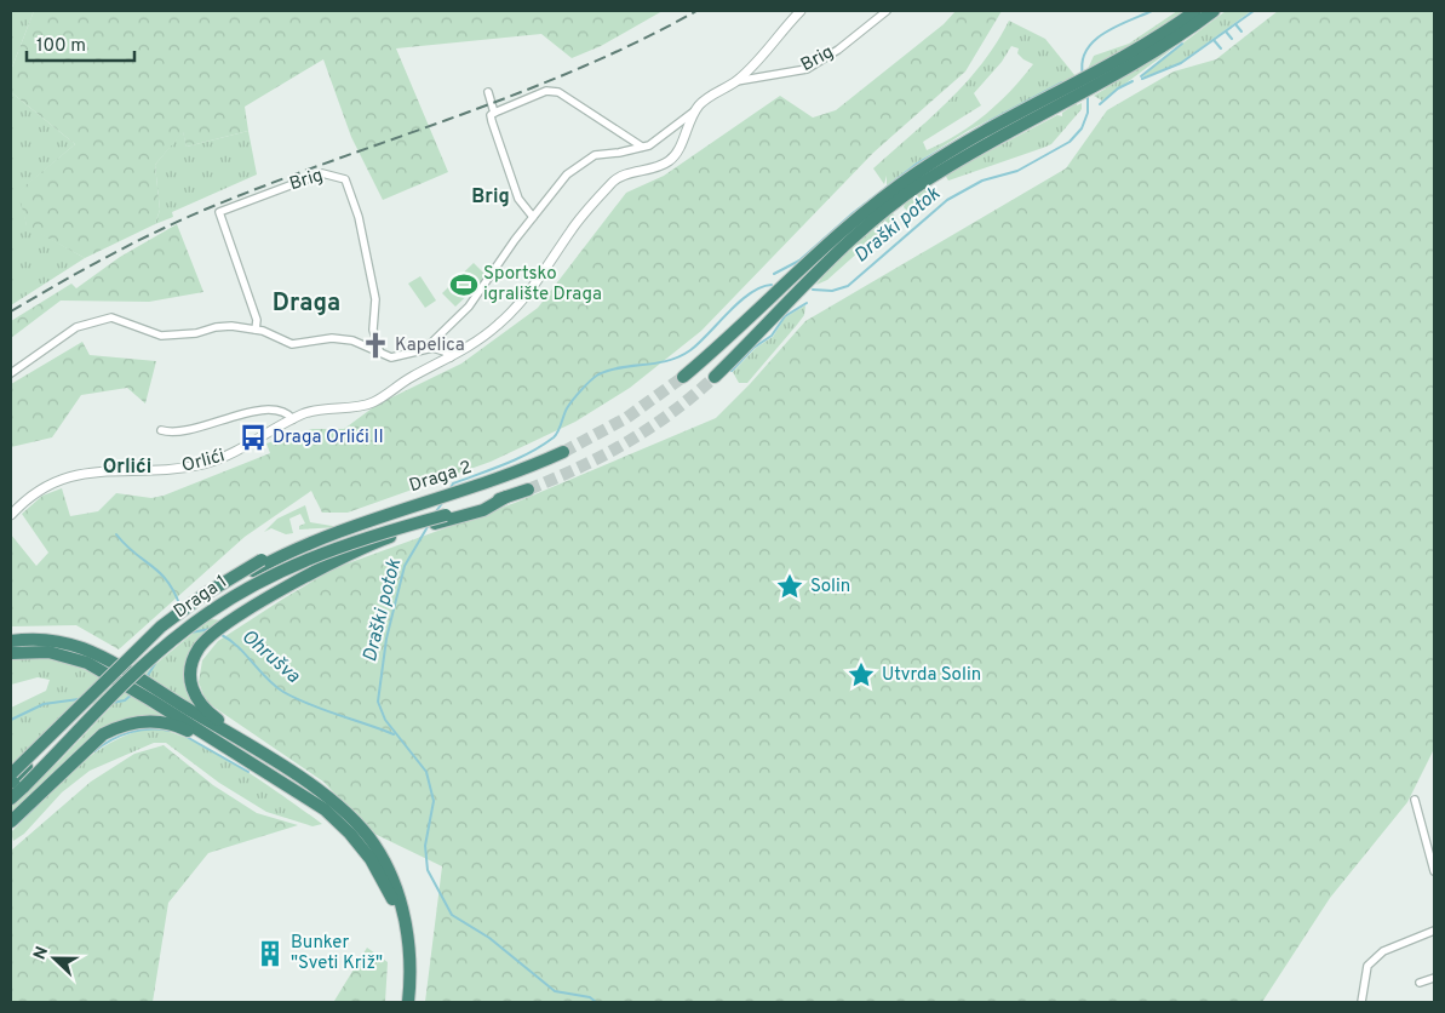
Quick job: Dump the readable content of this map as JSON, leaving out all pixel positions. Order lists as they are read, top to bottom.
{
  "streets": {
    "highway": ["Draga 2", "Draga 1"],
    "street": ["Brig", "Orlići"]
  },
  "crossings": [
    ["Brig", "Orlići"],
    ["Draga 2", "Draga 1"]
  ],
  "districts": ["Brig", "Draga", "Orlići"],
  "water": ["Draški potok", "Ohrušva"],
  "places": {
    "sports": ["Sportsko igralište Draga"],
    "church": ["Kapelica"],
    "bus stop": ["Draga Orlići II"],
    "place": ["Solin", "Utvrda Solin"],
    "building": ["Bunker \"Sveti Križ\""]
  },
  "scale_bar": "100 m",
  "north": "left"
}
